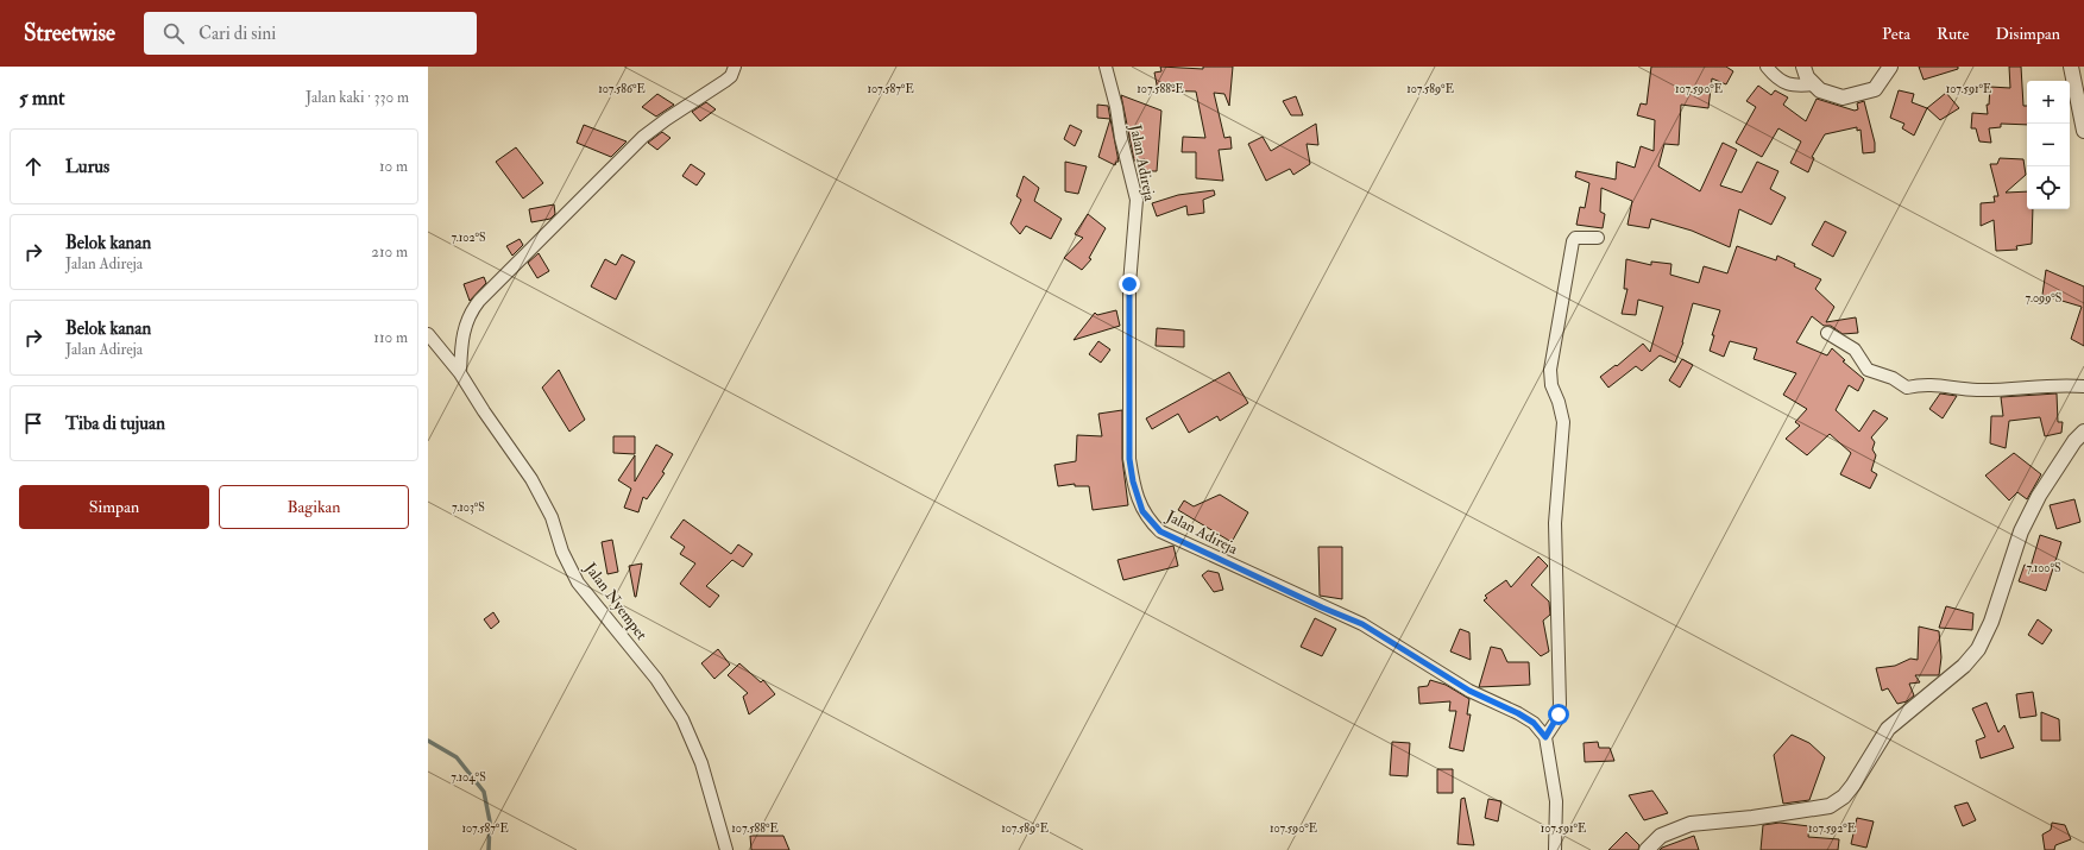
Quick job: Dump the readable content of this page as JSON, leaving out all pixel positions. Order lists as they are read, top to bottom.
{
  "streets": {
    "street": ["Jalan Adireja", "Jalan Nyempet"]
  },
  "page": {
    "header": "Streetwise",
    "search": "Cari di sini",
    "nav": ["Peta", "Rute", "Disimpan"],
    "heading": ["5 mnt", "Jalan kaki · 330 m"],
    "map_buttons": ["+", "−"],
    "list": [
      ["Lurus", "10 m"],
      ["Belok kanan", "Jalan Adireja", "210 m"],
      ["Belok kanan", "Jalan Adireja", "110 m"],
      "Tiba di tujuan"
    ],
    "buttons": ["Simpan", "Bagikan"]
  },
  "coordinates": [
    "107.586°E",
    "107.587°E",
    "107.588°E",
    "107.589°E",
    "107.590°E",
    "107.591°E",
    "7.102°S",
    "7.099°S",
    "7.103°S",
    "7.100°S",
    "7.104°S",
    "107.592°E"
  ]
}
